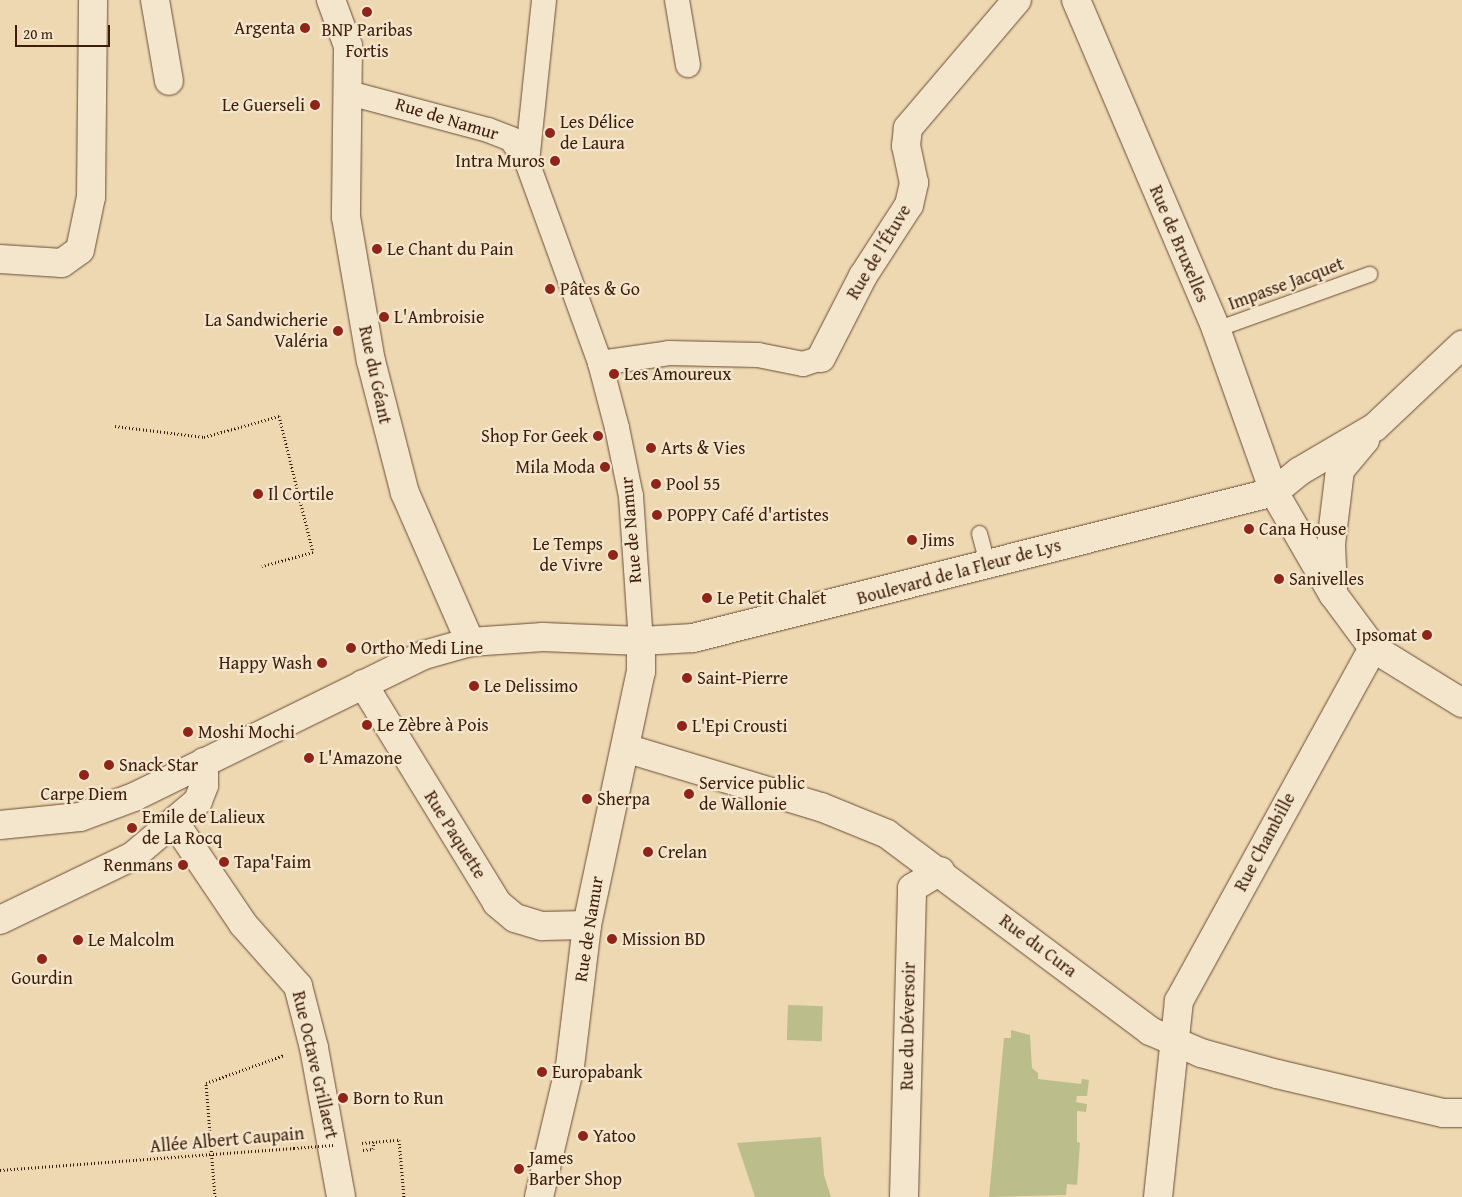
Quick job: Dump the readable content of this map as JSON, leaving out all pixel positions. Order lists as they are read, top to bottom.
{
  "streets": {
    "street": [
      "Rue de Namur",
      "Rue de Bruxelles",
      "Rue de l'Étuve",
      "Rue du Géant",
      "Boulevard de la Fleur de Lys",
      "Rue Paquette",
      "Rue Chambille",
      "Rue du Cura",
      "Rue du Déversoir",
      "Rue Octave Grillaert"
    ],
    "lane": ["Impasse Jacquet"],
    "path": ["Allée Albert Caupain"]
  },
  "crossings": [
    ["Rue de Namur", "Rue du Géant"],
    ["Rue de Namur", "Boulevard de la Fleur de Lys"],
    ["Rue de Namur", "Rue Paquette"],
    ["Rue de Namur", "Rue du Cura"],
    ["Rue de Bruxelles", "Impasse Jacquet"],
    ["Rue de Bruxelles", "Boulevard de la Fleur de Lys"],
    ["Rue de Bruxelles", "Rue Chambille"],
    ["Rue du Géant", "Boulevard de la Fleur de Lys"],
    ["Boulevard de la Fleur de Lys", "Rue Paquette"],
    ["Rue Chambille", "Rue du Cura"],
    ["Rue du Cura", "Rue du Déversoir"]
  ],
  "places": [
    "BNP Paribas Fortis",
    "Argenta",
    "Le Guerseli",
    "Les Délice de Laura",
    "Intra Muros",
    "Le Chant du Pain",
    "Pâtes & Go",
    "L'Ambroisie",
    "La Sandwicherie Valéria",
    "Les Amoureux",
    "Shop For Geek",
    "Arts & Vies",
    "Mila Moda",
    "Pool 55",
    "Il Cortile",
    "POPPY Café d'artistes",
    "Cana House",
    "Jims",
    "Le Temps de Vivre",
    "Sanivelles",
    "Le Petit Chalet",
    "Ipsomat",
    "Ortho Medi Line",
    "Happy Wash",
    "Saint-Pierre",
    "Le Delissimo",
    "Le Zèbre à Pois",
    "L'Epi Crousti",
    "Moshi Mochi",
    "L'Amazone",
    "Snack Star",
    "Carpe Diem",
    "Service public de Wallonie",
    "Sherpa",
    "Emile de Lalieux de La Rocq",
    "Crelan",
    "Tapa'Faim",
    "Renmans",
    "Mission BD",
    "Le Malcolm",
    "Gourdin",
    "Europabank",
    "Born to Run",
    "Yatoo",
    "James Barber Shop"
  ],
  "scale_bar": "20 m"
}
